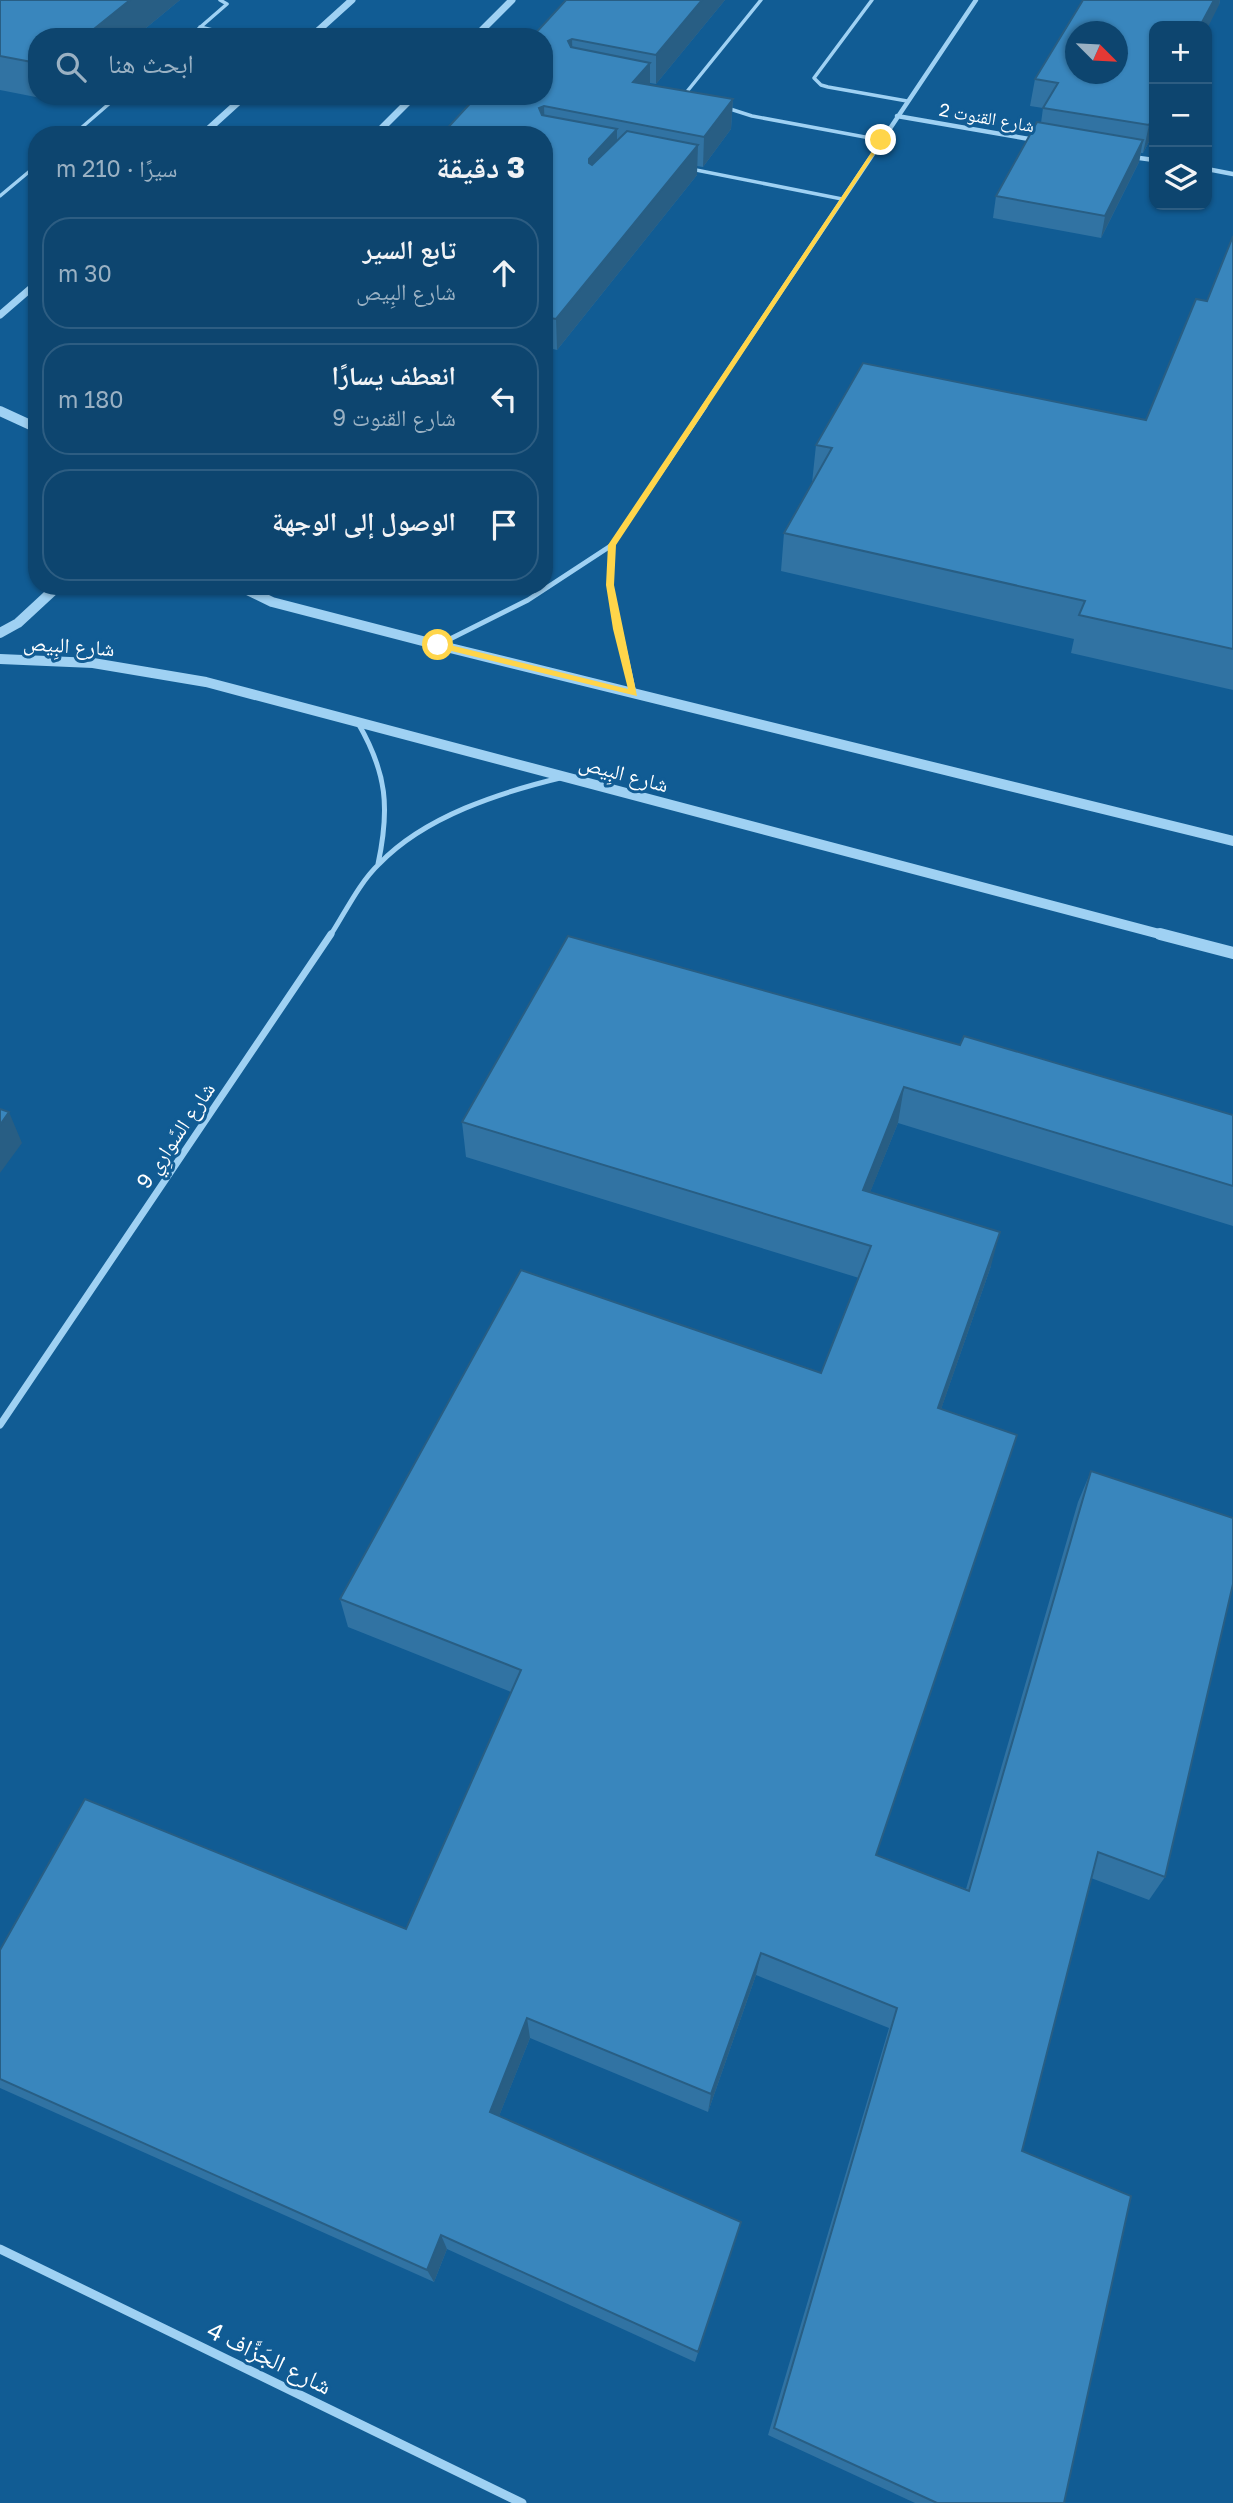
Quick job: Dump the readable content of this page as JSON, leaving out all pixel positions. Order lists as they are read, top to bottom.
{
  "streets": {
    "street": [
      "شارع القنوت 2",
      "شارع البِيص",
      "شارع السَّوارِي 9",
      "شارع الجَزَّاف 4"
    ]
  },
  "crossings": [
    ["شارع البِيص", "شارع السَّوارِي 9"]
  ],
  "north": "bottom right",
  "page": {
    "map_buttons": ["+", "−"],
    "search": "ابحث هنا",
    "heading": ["3 دقيقة", "سيرًا · 210 m"],
    "list": [
      ["تابع السير", "شارع البِيص", "30 m"],
      ["انعطف يسارًا", "شارع القنوت 9", "180 m"],
      "الوصول إلى الوجهة"
    ]
  }
}
